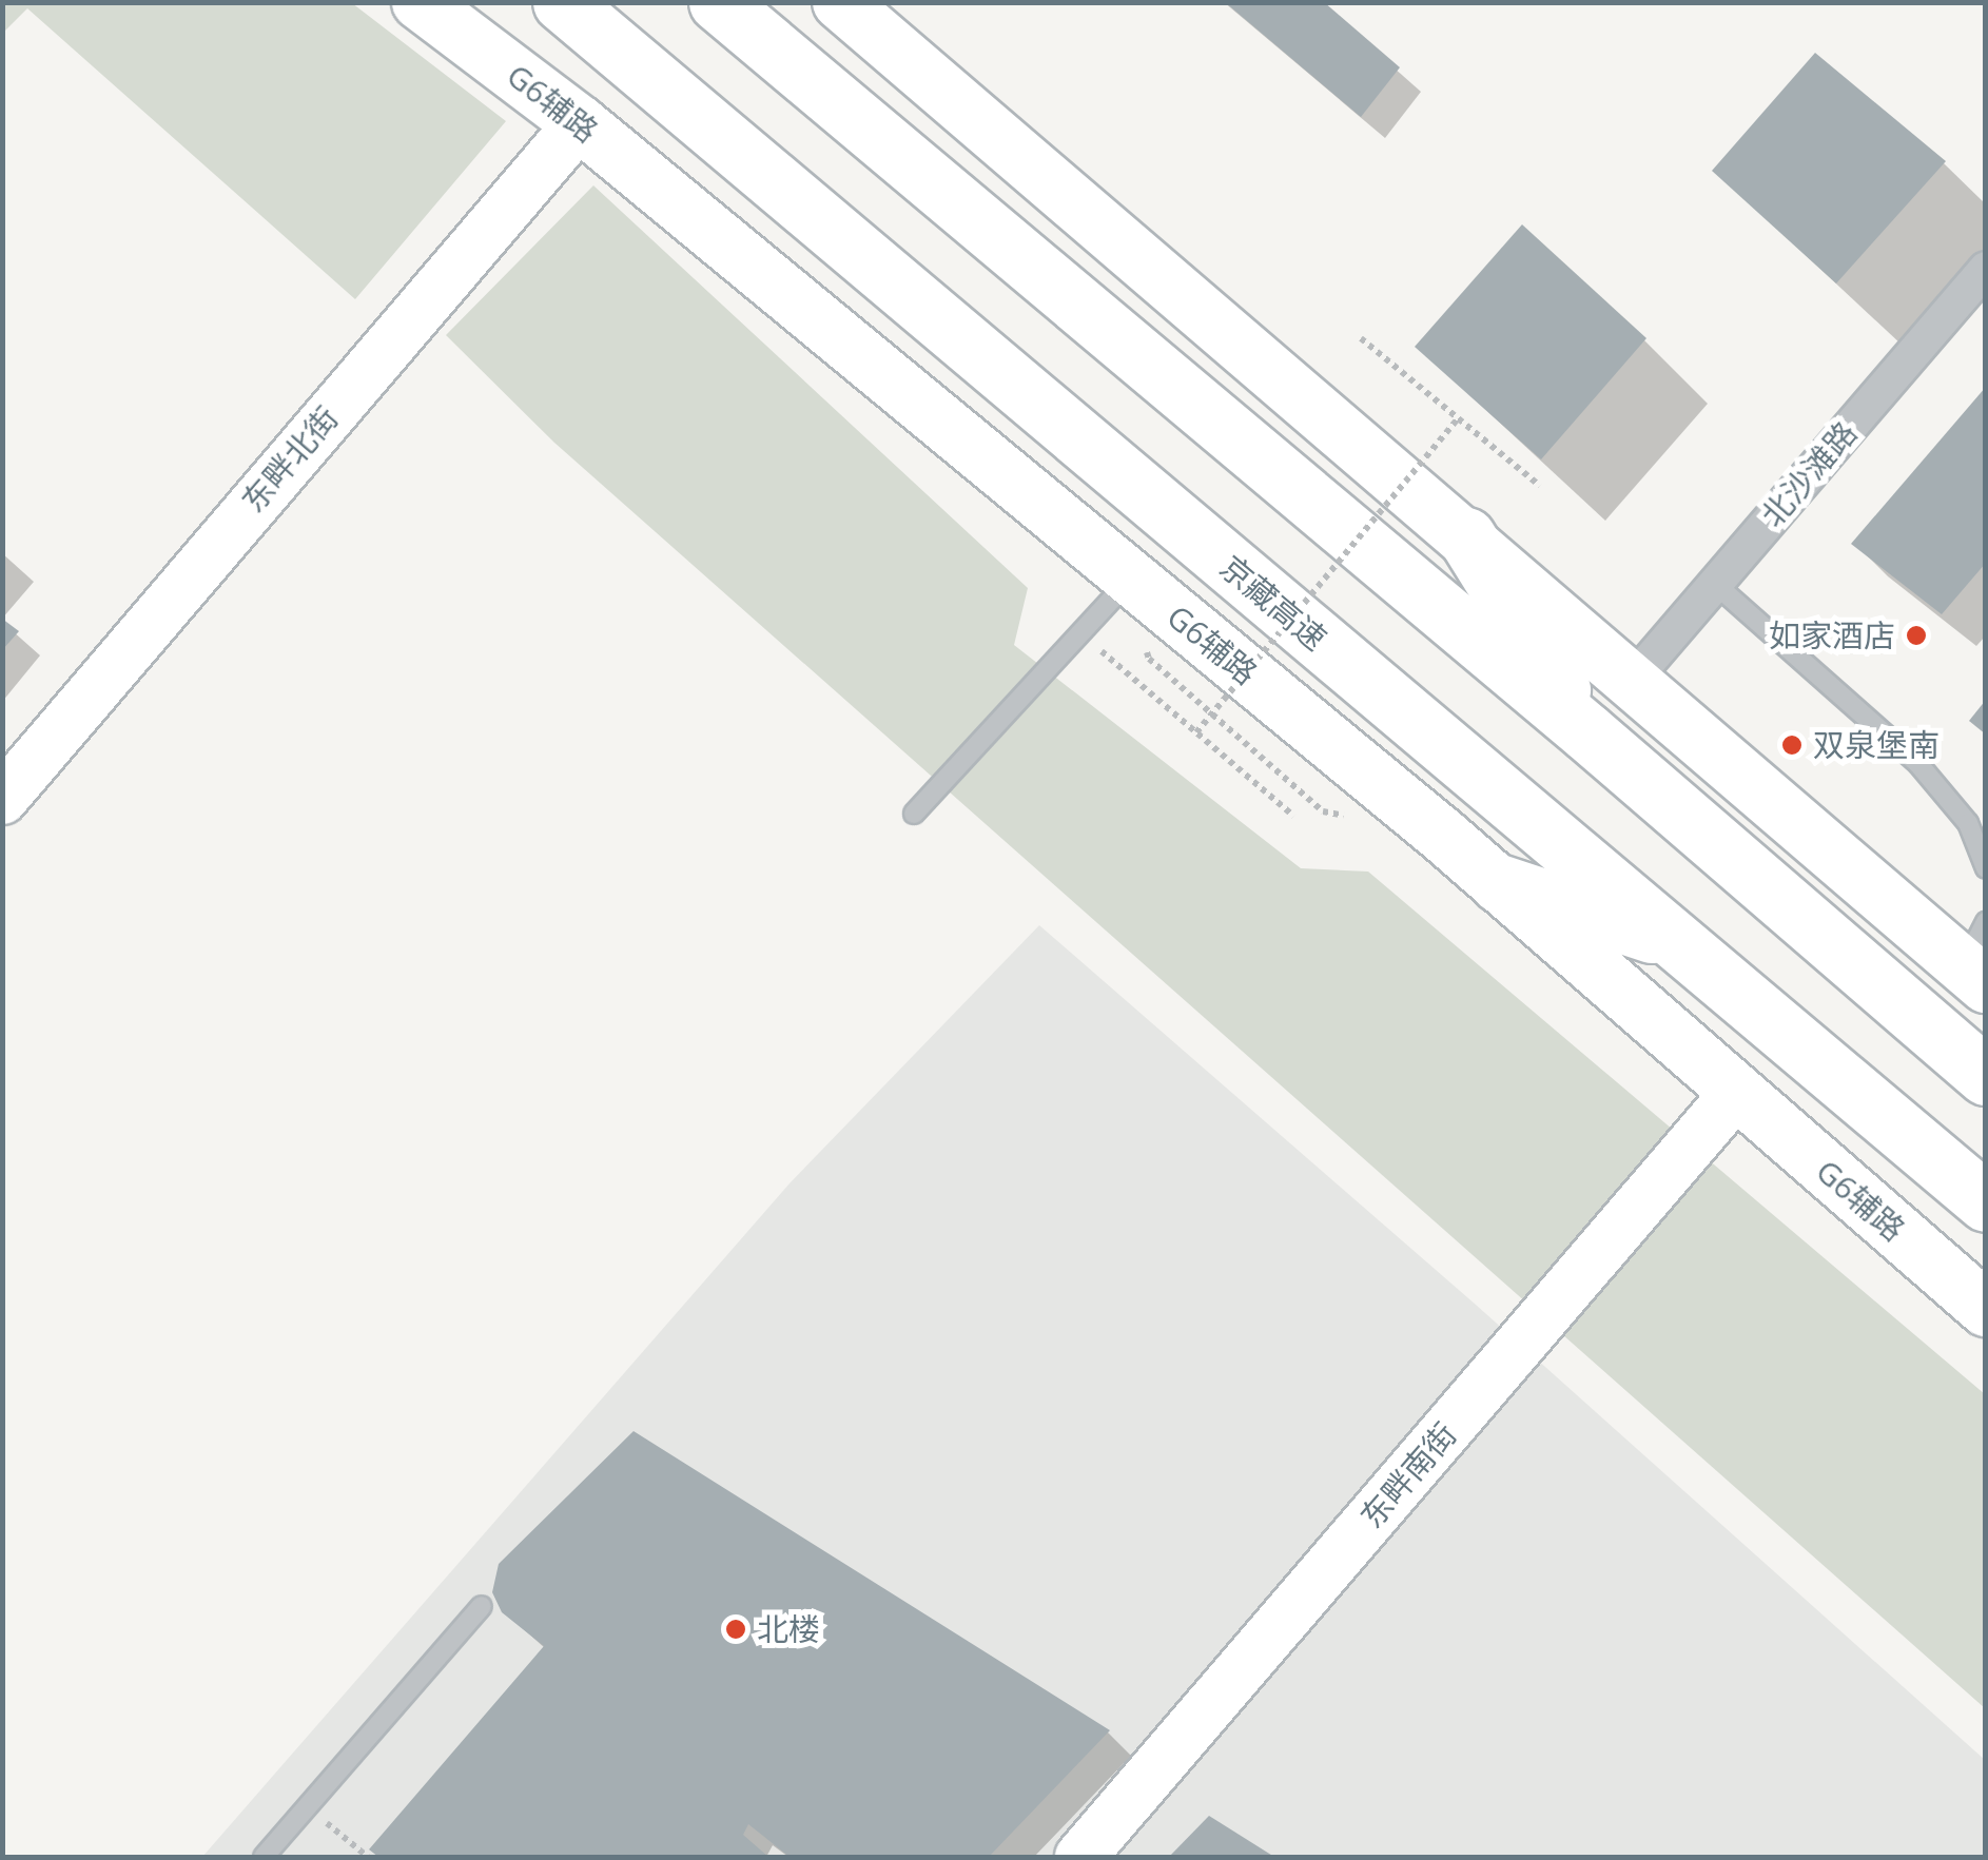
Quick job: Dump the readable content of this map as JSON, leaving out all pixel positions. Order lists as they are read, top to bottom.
{
  "streets": {
    "highway": ["京藏高速"],
    "main road": ["G6辅路"],
    "street": ["东畔北街", "北沙滩路", "东畔南街"]
  },
  "crossings": [
    ["G6辅路", "东畔北街"],
    ["G6辅路", "东畔南街"]
  ],
  "places": ["如家酒店", "双泉堡南", "北楼"]
}
